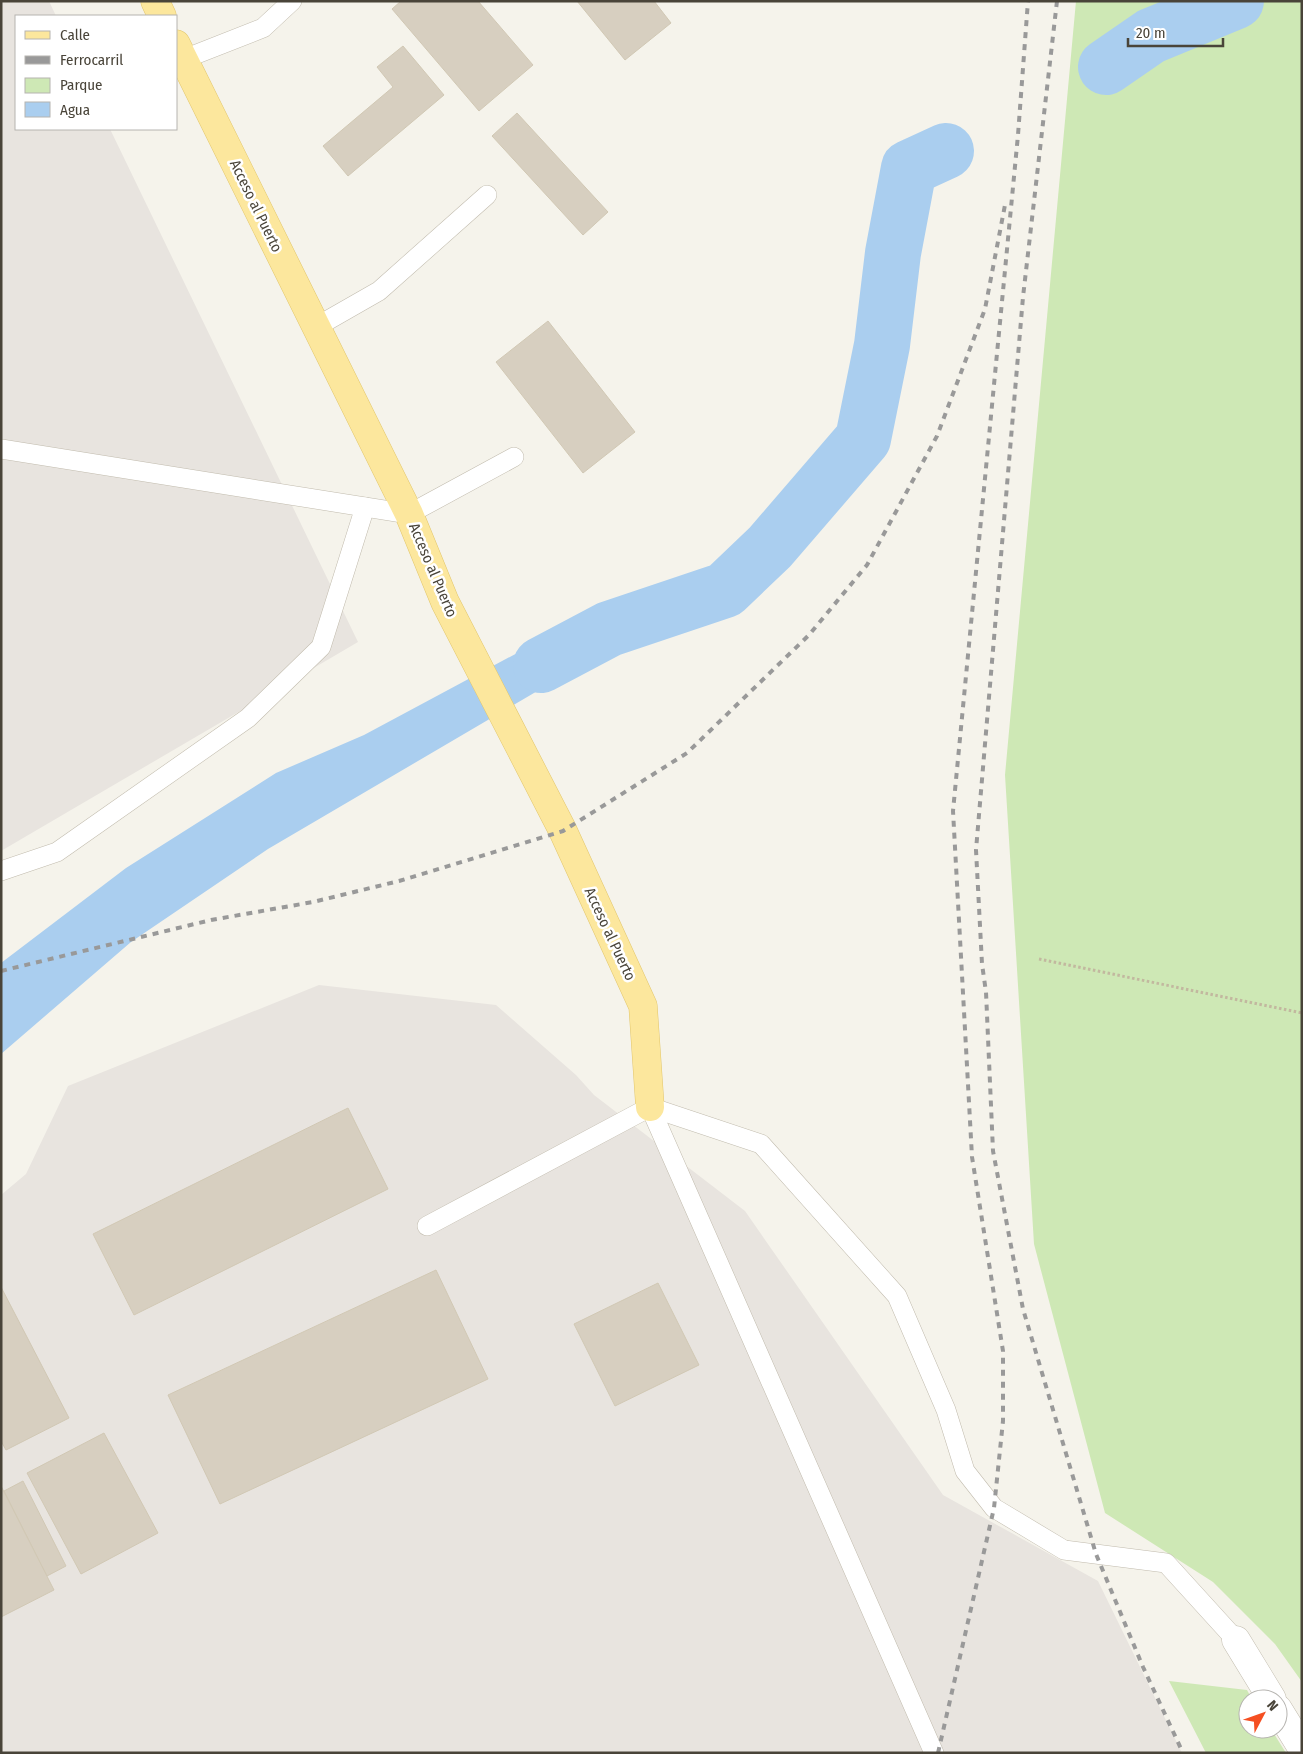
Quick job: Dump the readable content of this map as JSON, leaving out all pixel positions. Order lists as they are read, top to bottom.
{
  "streets": {
    "main road": ["Acceso al Puerto"]
  },
  "legend": [
    "Calle",
    "Ferrocarril",
    "Parque",
    "Agua"
  ],
  "scale_bar": "20 m",
  "north": "top right"
}
